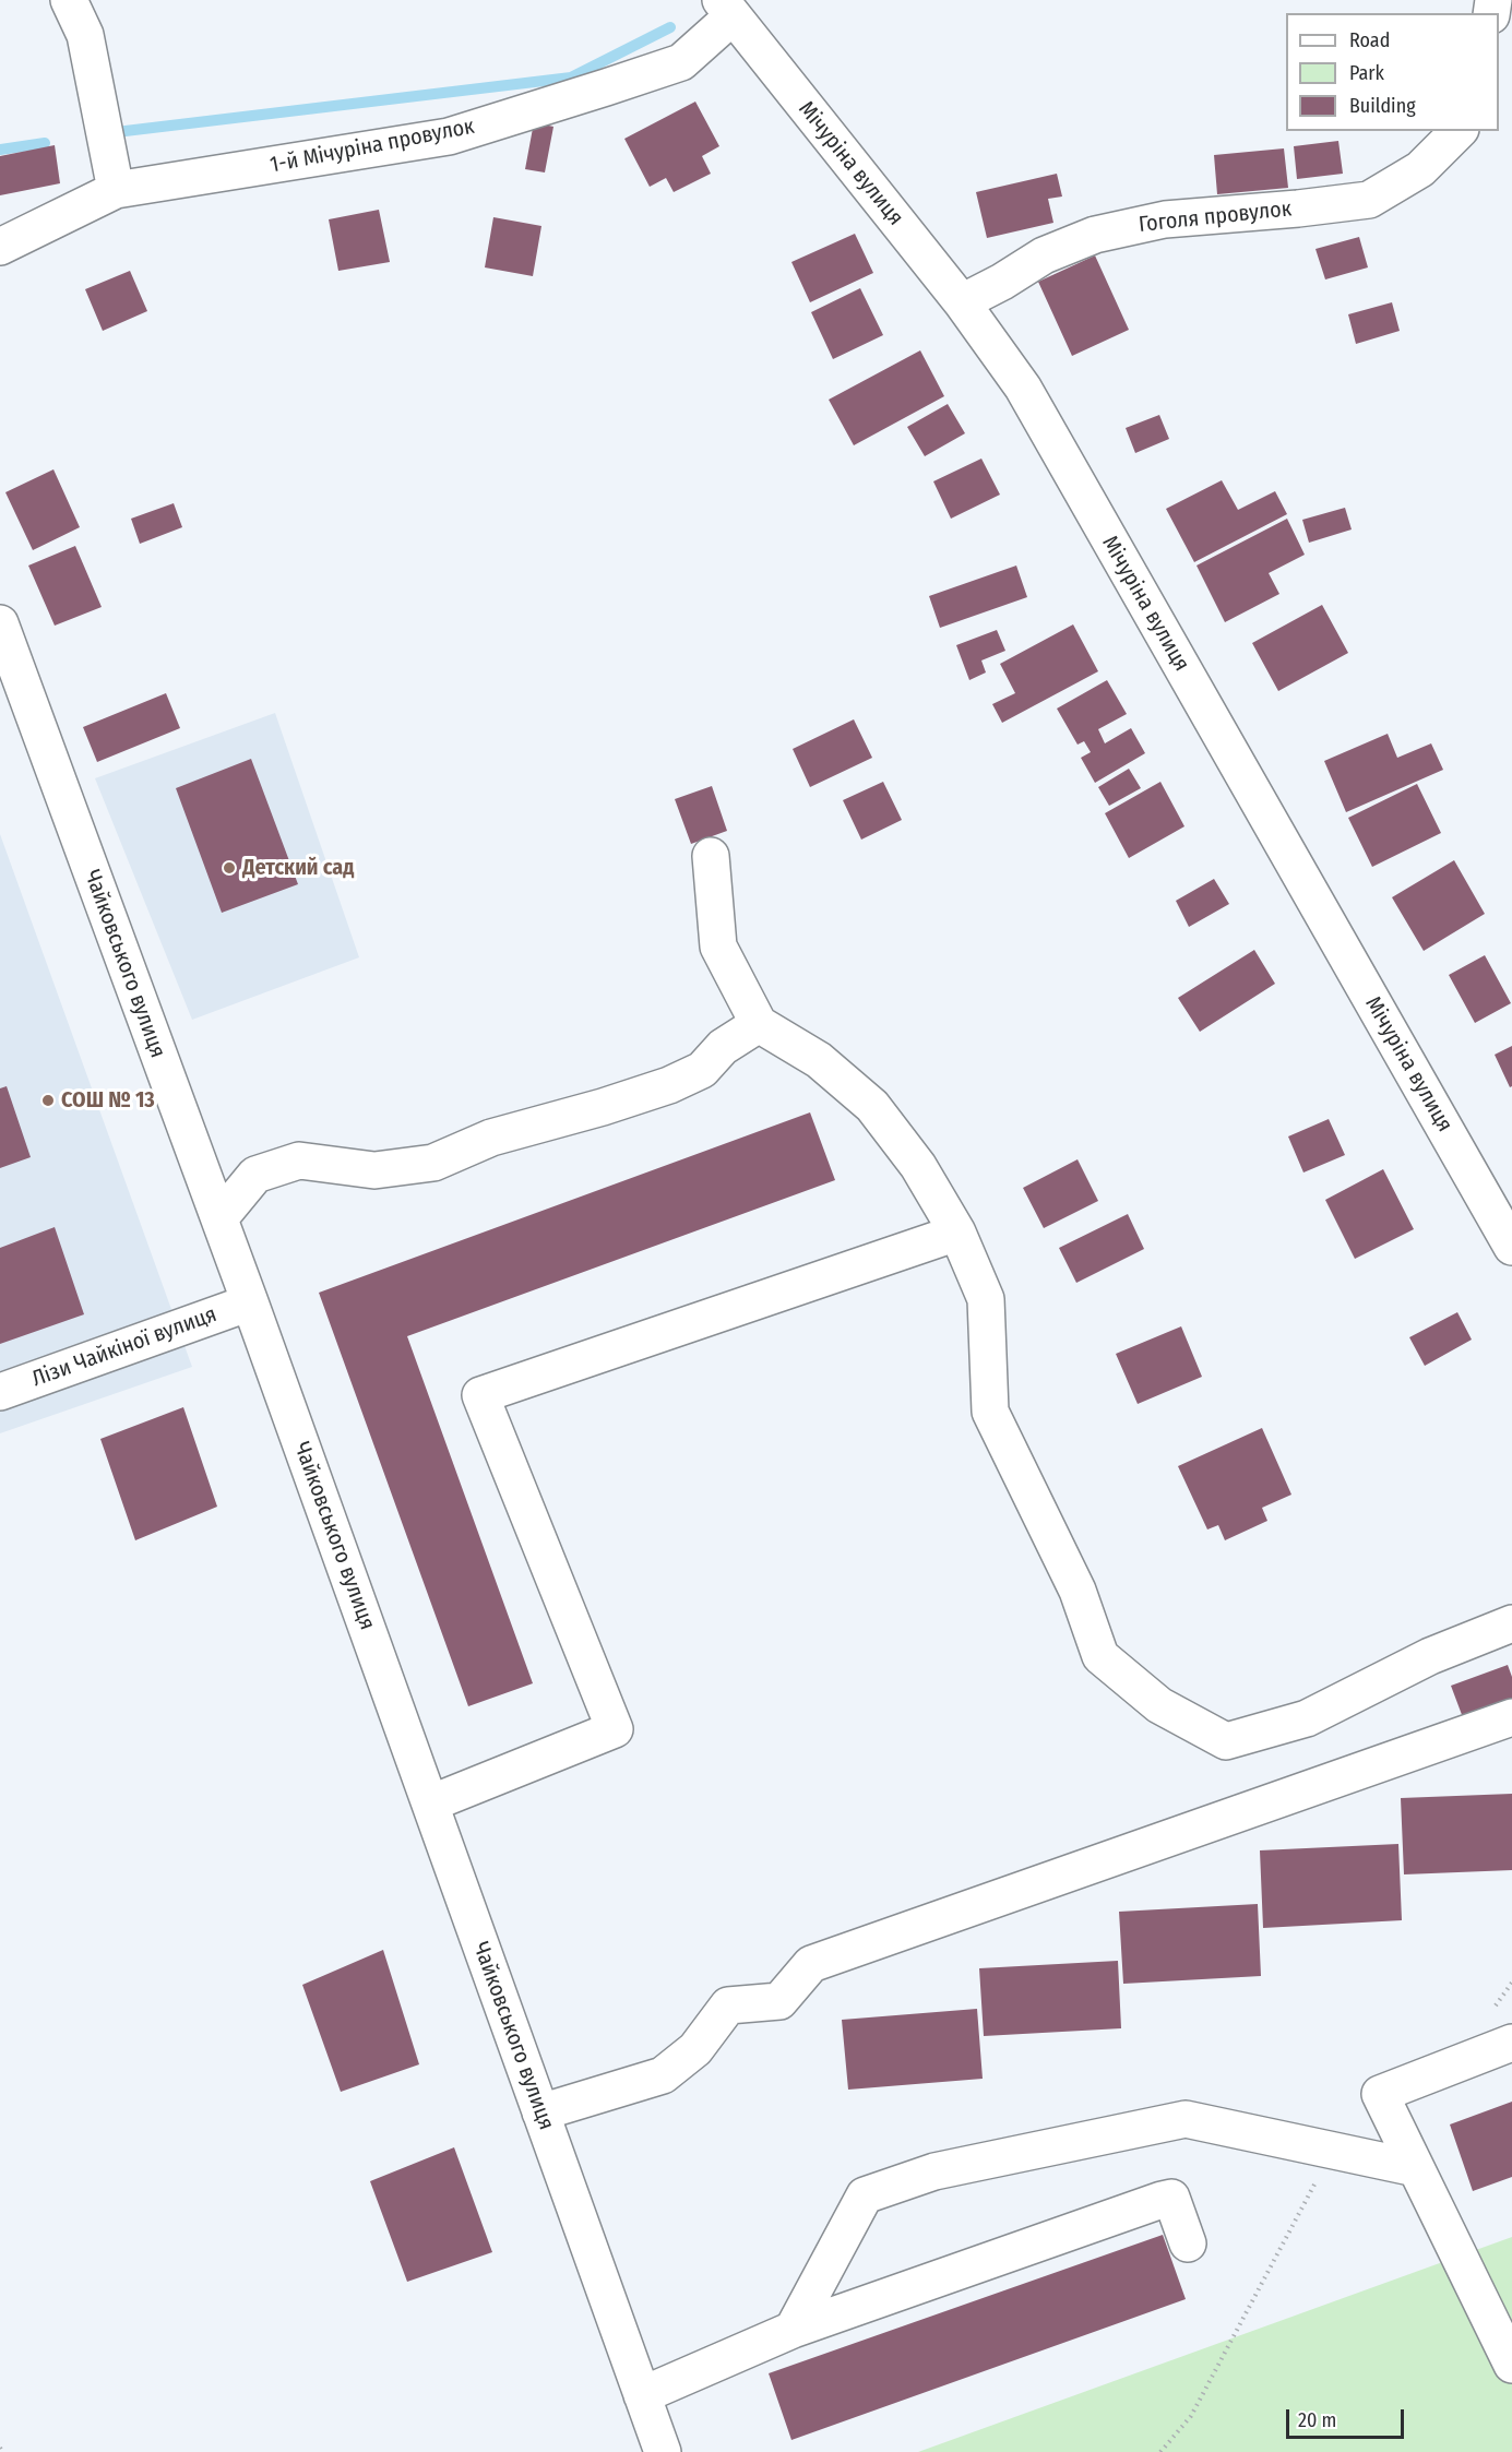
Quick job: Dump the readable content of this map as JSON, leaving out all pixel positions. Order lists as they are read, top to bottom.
{
  "streets": {
    "street": [
      "1-й Мічуріна провулок",
      "Мічуріна вулиця",
      "Гоголя провулок",
      "Чайковського вулиця",
      "Лізи Чайкіної вулиця"
    ]
  },
  "crossings": [
    ["1-й Мічуріна провулок", "Мічуріна вулиця"],
    ["Мічуріна вулиця", "Гоголя провулок"],
    ["Чайковського вулиця", "Лізи Чайкіної вулиця"]
  ],
  "places": ["Детский сад", "СОШ № 13"],
  "legend": ["Road", "Park", "Building"],
  "scale_bar": "20 m"
}
